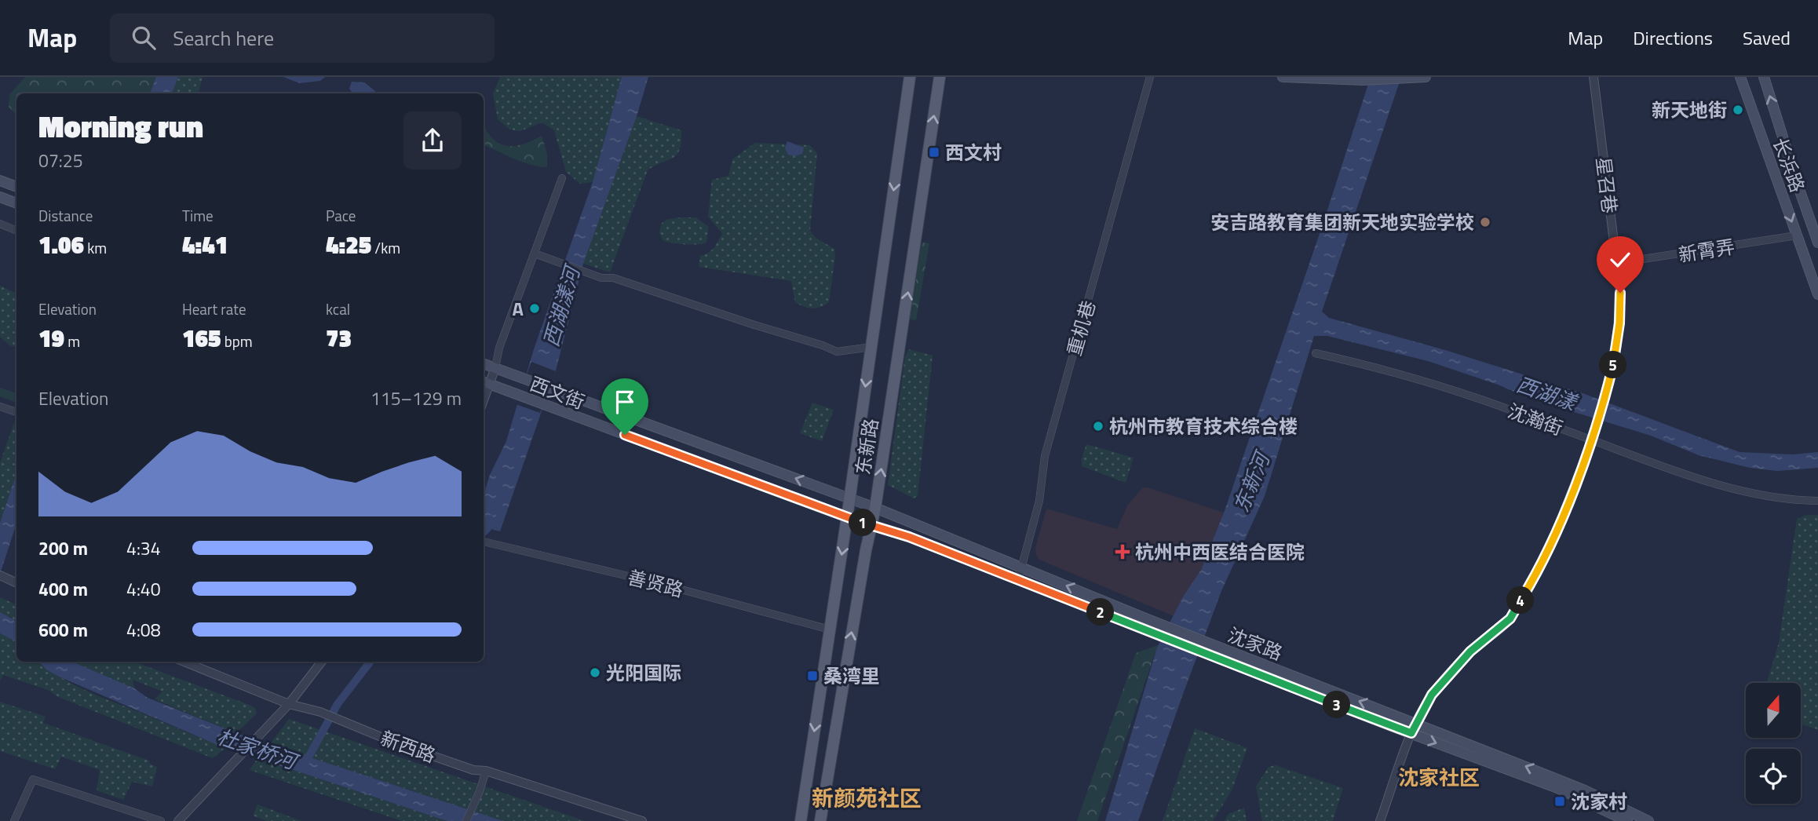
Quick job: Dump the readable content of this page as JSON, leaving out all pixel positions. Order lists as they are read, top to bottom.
{
  "streets": {
    "main road": [
      "长浜路",
      "西文街",
      "东新路",
      "沈家路"
    ],
    "street": [
      "星召巷",
      "新霄弄",
      "重机巷",
      "沈瀚街",
      "善贤路",
      "新西路"
    ]
  },
  "crossings": [
    ["长浜路", "新霄弄"],
    ["星召巷", "新霄弄"],
    ["星召巷", "沈瀚街"],
    ["星召巷", "沈家路"],
    ["重机巷", "沈家路"],
    ["西文街", "东新路"],
    ["西文街", "沈家路"],
    ["东新路", "善贤路"],
    ["东新路", "沈家路"]
  ],
  "districts": ["沈家社区", "新颜苑社区"],
  "water": [
    "西湖漾河",
    "西湖漾",
    "东新河",
    "杜家桥河"
  ],
  "places": {
    "other": [
      "新天地街",
      "安吉路教育集团新天地实验学校",
      "A",
      "杭州市教育技术综合楼",
      "光阳国际"
    ],
    "transit": ["西文村", "桑湾里", "沈家村"],
    "health": ["杭州中西医结合医院"]
  },
  "north": "top",
  "page": {
    "header": "Map",
    "search": "Search here",
    "nav": ["Map", "Directions", "Saved"],
    "heading": ["Morning run", "07:25"],
    "stats": [
      ["Distance", "1.06 km"],
      ["Time", "4:41"],
      ["Pace", "4:25 /km"],
      ["Elevation", "19 m"],
      ["Heart rate", "165 bpm"],
      ["kcal", "73"]
    ],
    "pins": [
      "5",
      "1",
      "4",
      "2",
      "3"
    ],
    "chart": ["Elevation", "115–129 m"],
    "list": [
      {
        "name": "200 m",
        "note": "4:34"
      },
      {
        "name": "400 m",
        "note": "4:40"
      },
      {
        "name": "600 m",
        "note": "4:08"
      }
    ]
  }
}
